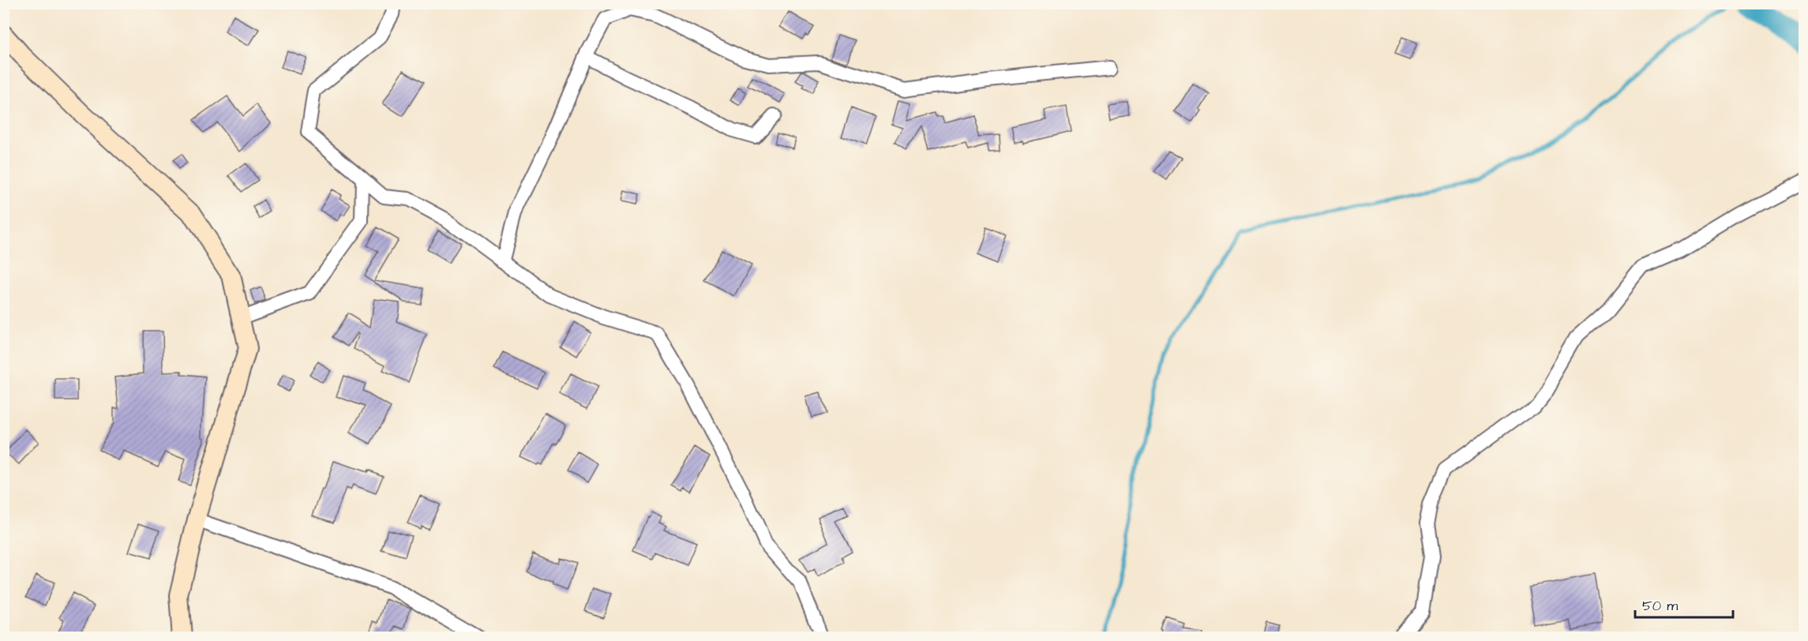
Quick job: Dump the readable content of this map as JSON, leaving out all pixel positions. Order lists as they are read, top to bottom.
{
  "scale_bar": "50 m"
}
